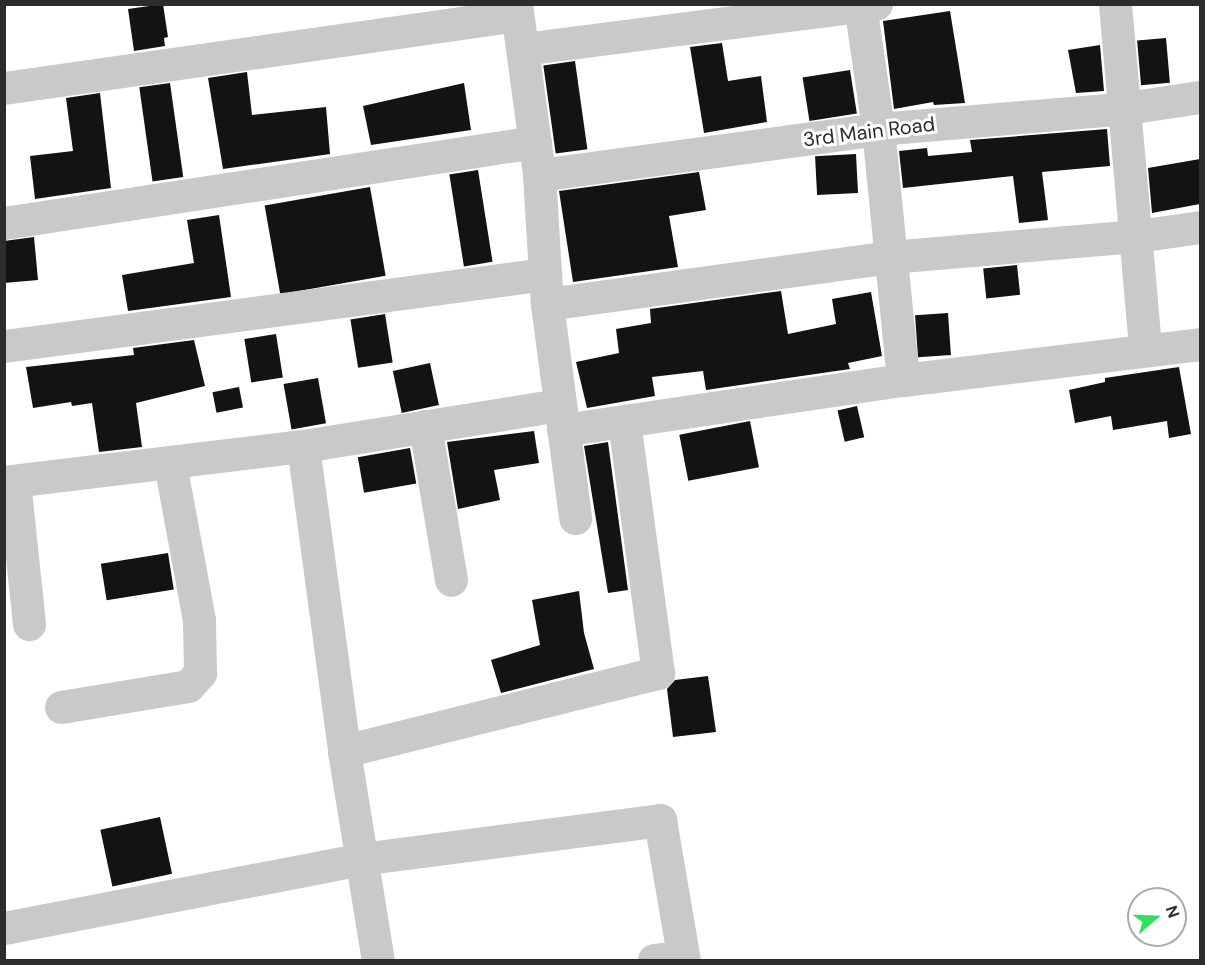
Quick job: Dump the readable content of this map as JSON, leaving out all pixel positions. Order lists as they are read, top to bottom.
{
  "streets": {
    "street": ["3rd Main Road"]
  },
  "north": "right"
}
